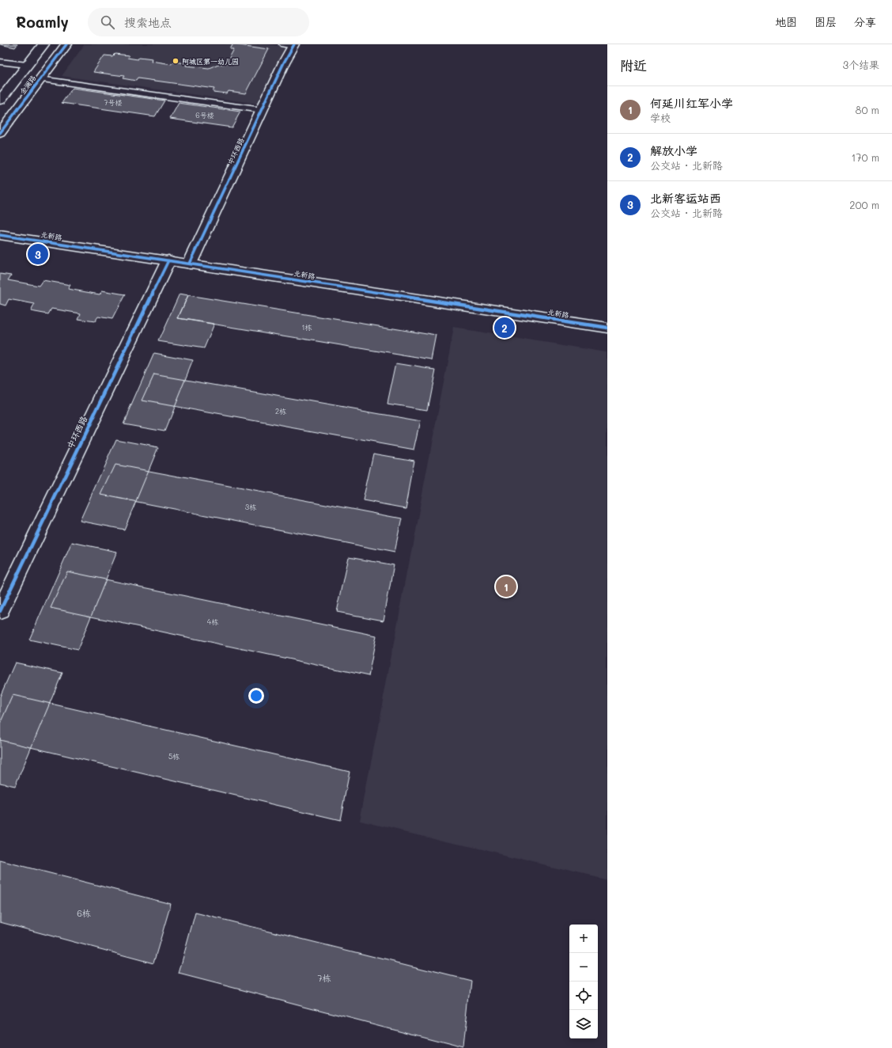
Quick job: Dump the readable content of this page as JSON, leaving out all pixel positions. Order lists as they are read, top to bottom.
{
  "streets": {
    "street": ["金澜路", "中环西路", "北新路"]
  },
  "crossings": [
    ["中环西路", "北新路"]
  ],
  "places": ["阿城区第一幼儿园"],
  "house_numbers": [
    "7号楼",
    "6号楼",
    "1栋",
    "2栋",
    "3栋",
    "4栋",
    "5栋",
    "6栋",
    "7栋"
  ],
  "page": {
    "header": "Roamly",
    "search": "搜索地点",
    "nav": ["地图", "图层", "分享"],
    "heading": ["附近", "3个结果"],
    "list": [
      {
        "mark": "1",
        "name": "何延川红军小学",
        "note": "学校",
        "value": "80 m"
      },
      {
        "mark": "2",
        "name": "解放小学",
        "note": "公交站 · 北新路",
        "value": "170 m"
      },
      {
        "mark": "3",
        "name": "北新客运站西",
        "note": "公交站 · 北新路",
        "value": "200 m"
      }
    ],
    "pins": ["3", "2", "1"],
    "map_buttons": ["+", "−"]
  }
}
